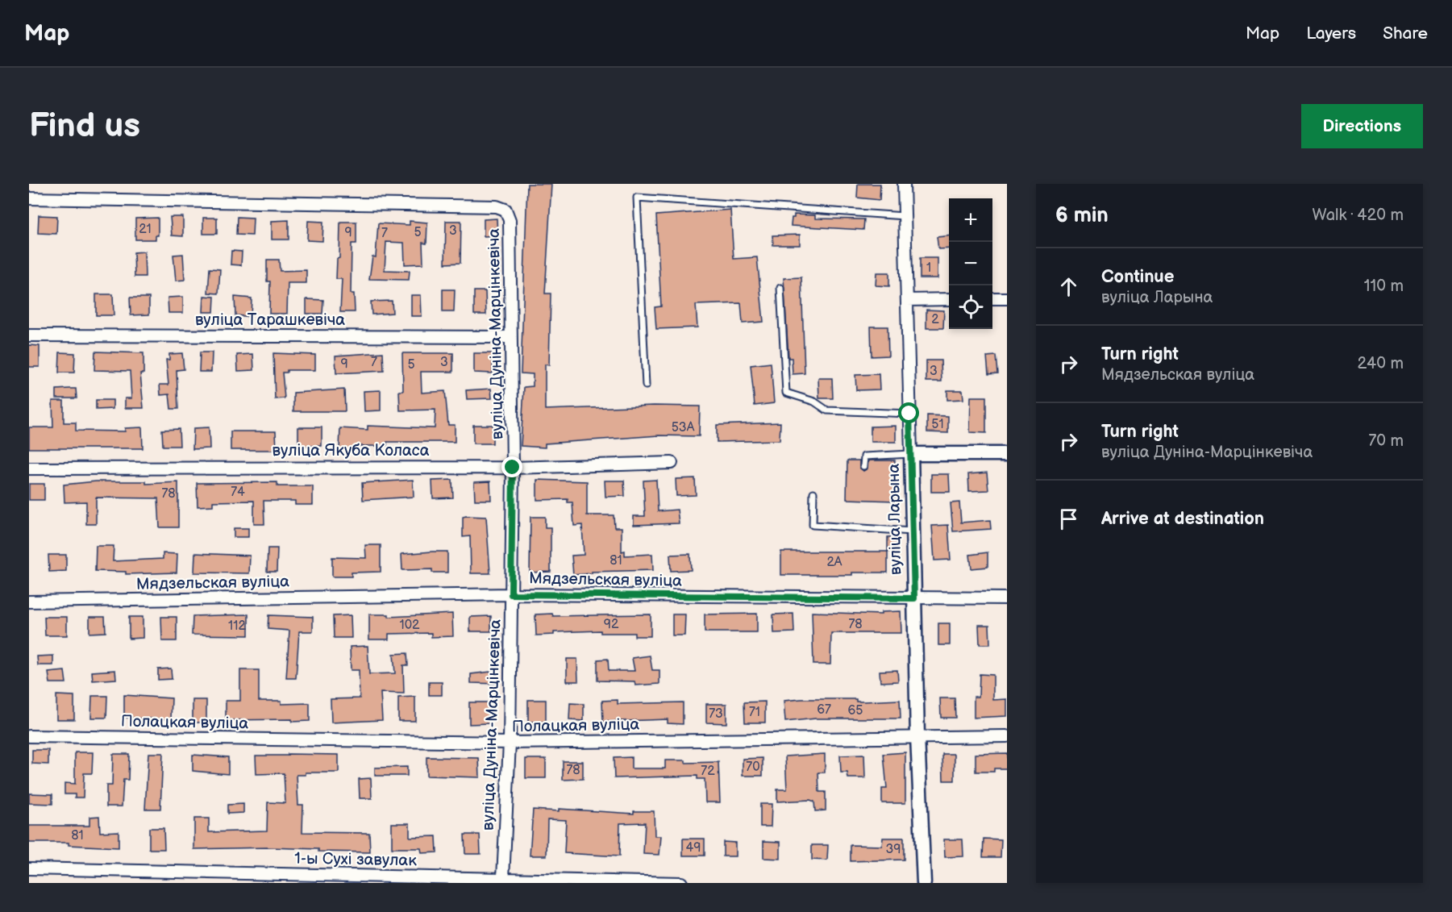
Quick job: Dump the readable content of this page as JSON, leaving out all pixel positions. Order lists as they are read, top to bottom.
{
  "streets": {
    "street": [
      "вуліца Тарашкевіча",
      "вуліца Дуніна-Марцінкевіча",
      "вуліца Якуба Коласа",
      "вуліца Ларына",
      "Мядзельская вуліца",
      "Полацкая вуліца",
      "1-ы Сухі завулак"
    ]
  },
  "crossings": [
    ["вуліца Тарашкевіча", "вуліца Дуніна-Марцінкевіча"],
    ["вуліца Дуніна-Марцінкевіча", "вуліца Якуба Коласа"],
    ["вуліца Дуніна-Марцінкевіча", "Мядзельская вуліца"],
    ["вуліца Дуніна-Марцінкевіча", "Полацкая вуліца"],
    ["вуліца Дуніна-Марцінкевіча", "1-ы Сухі завулак"],
    ["вуліца Ларына", "Мядзельская вуліца"],
    ["вуліца Ларына", "Полацкая вуліца"]
  ],
  "house_numbers": [
    "21",
    "3",
    "9",
    "5",
    "7",
    "1",
    "2",
    "7",
    "3",
    "9",
    "5",
    "3",
    "51",
    "53А",
    "74",
    "78",
    "81",
    "2А",
    "92",
    "78",
    "102",
    "112",
    "67",
    "65",
    "71",
    "73",
    "70",
    "78",
    "72",
    "81",
    "49",
    "39"
  ],
  "page": {
    "header": "Map",
    "nav": ["Map", "Layers", "Share"],
    "buttons": "Directions",
    "title": "Find us",
    "heading": ["6 min", "Walk · 420 m"],
    "map_buttons": ["+", "−"],
    "list": [
      ["Continue", "вуліца Ларына", "110 m"],
      ["Turn right", "Мядзельская вуліца", "240 m"],
      ["Turn right", "вуліца Дуніна-Марцінкевіча", "70 m"],
      "Arrive at destination"
    ]
  }
}
